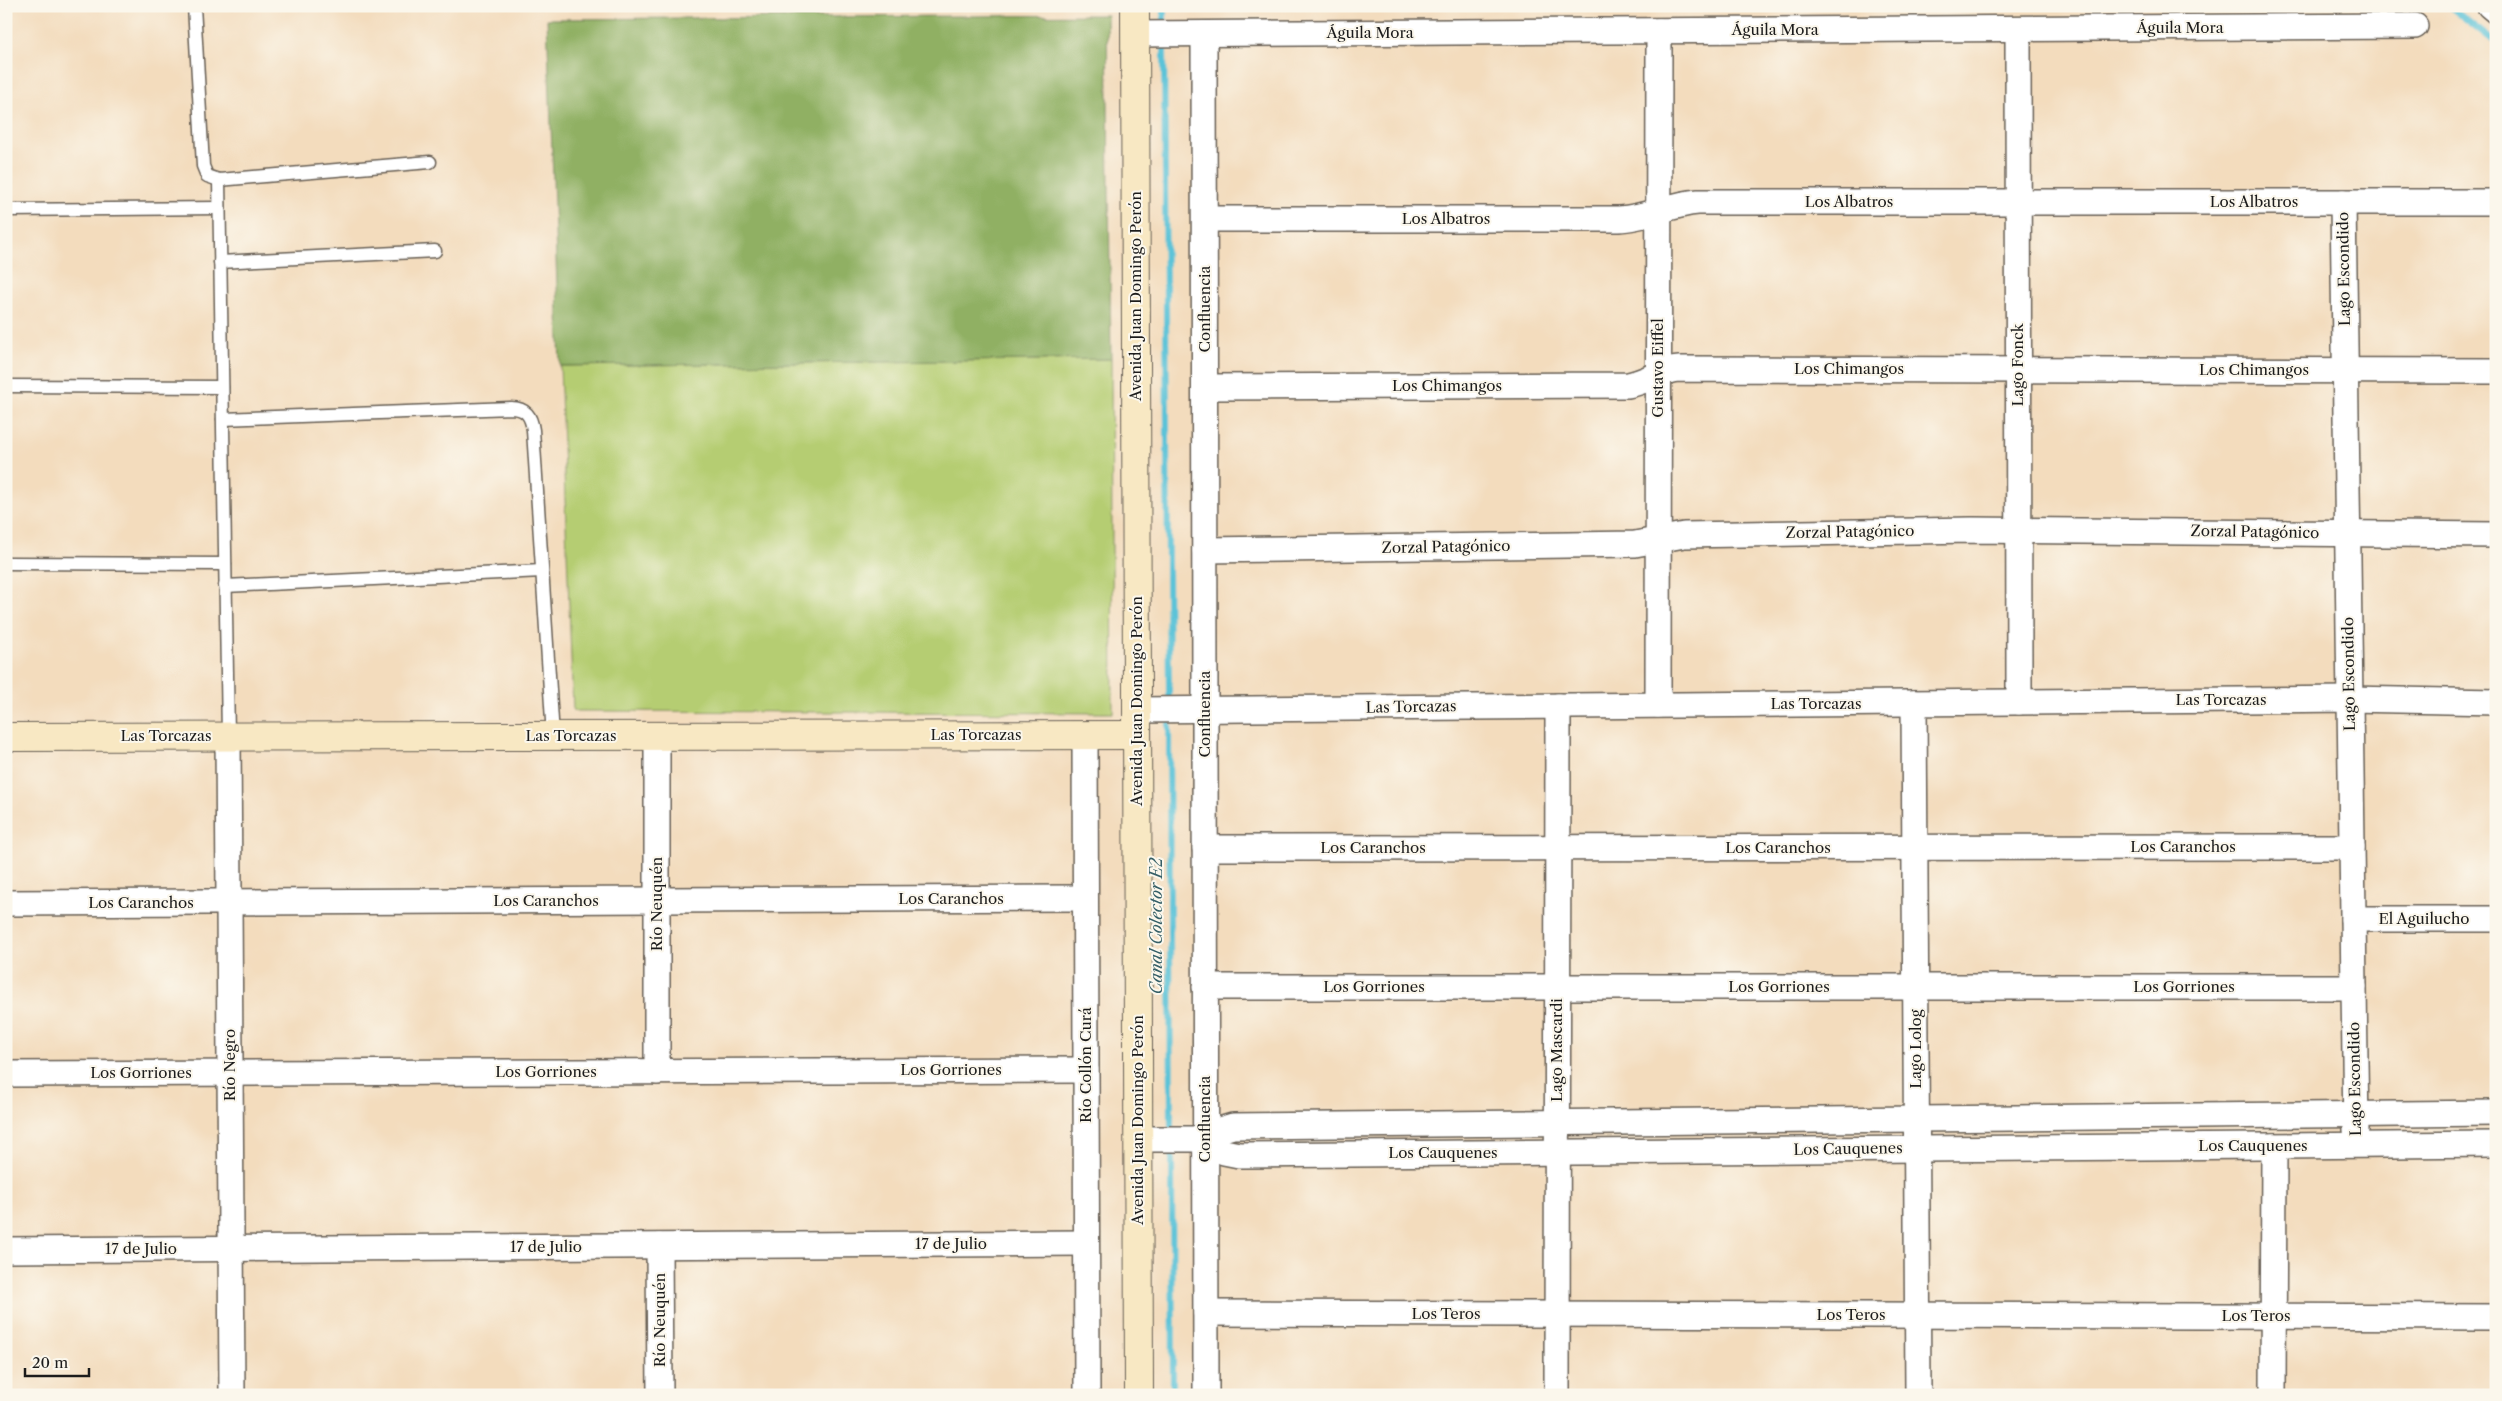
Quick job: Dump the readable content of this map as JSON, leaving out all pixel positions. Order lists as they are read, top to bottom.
{
  "streets": {
    "street": [
      "Águila Mora",
      "Los Albatros",
      "Lago Escondido",
      "Avenida Juan Domingo Perón",
      "Confluencia",
      "Lago Fonck",
      "Gustavo Eiffel",
      "Los Chimangos",
      "Zorzal Patagónico",
      "Las Torcazas",
      "Los Caranchos",
      "Río Neuquén",
      "El Aguilucho",
      "Los Gorriones",
      "Lago Lolog",
      "Lago Mascardi",
      "Río Negro",
      "Río Collón Curá",
      "Los Cauquenes",
      "17 de Julio",
      "Los Teros"
    ]
  },
  "crossings": [
    ["Águila Mora", "Avenida Juan Domingo Perón"],
    ["Águila Mora", "Confluencia"],
    ["Águila Mora", "Lago Fonck"],
    ["Águila Mora", "Gustavo Eiffel"],
    ["Los Albatros", "Lago Escondido"],
    ["Los Albatros", "Confluencia"],
    ["Los Albatros", "Lago Fonck"],
    ["Los Albatros", "Gustavo Eiffel"],
    ["Lago Escondido", "Los Chimangos"],
    ["Lago Escondido", "Zorzal Patagónico"],
    ["Lago Escondido", "Las Torcazas"],
    ["Lago Escondido", "Los Caranchos"],
    ["Lago Escondido", "El Aguilucho"],
    ["Lago Escondido", "Los Gorriones"],
    ["Lago Escondido", "Los Cauquenes"],
    ["Avenida Juan Domingo Perón", "Las Torcazas"],
    ["Avenida Juan Domingo Perón", "Los Cauquenes"],
    ["Confluencia", "Los Chimangos"],
    ["Confluencia", "Zorzal Patagónico"],
    ["Confluencia", "Las Torcazas"],
    ["Confluencia", "Los Caranchos"],
    ["Confluencia", "Los Gorriones"],
    ["Confluencia", "Los Cauquenes"],
    ["Confluencia", "Los Teros"],
    ["Lago Fonck", "Los Chimangos"],
    ["Lago Fonck", "Zorzal Patagónico"],
    ["Lago Fonck", "Las Torcazas"],
    ["Gustavo Eiffel", "Los Chimangos"],
    ["Gustavo Eiffel", "Zorzal Patagónico"],
    ["Gustavo Eiffel", "Las Torcazas"],
    ["Las Torcazas", "Río Neuquén"],
    ["Las Torcazas", "Lago Lolog"],
    ["Las Torcazas", "Lago Mascardi"],
    ["Las Torcazas", "Río Negro"],
    ["Las Torcazas", "Río Collón Curá"],
    ["Los Caranchos", "Río Neuquén"],
    ["Los Caranchos", "Lago Lolog"],
    ["Los Caranchos", "Lago Mascardi"],
    ["Los Caranchos", "Río Negro"],
    ["Los Caranchos", "Río Collón Curá"],
    ["Río Neuquén", "Los Gorriones"],
    ["Río Neuquén", "17 de Julio"],
    ["Los Gorriones", "Lago Lolog"],
    ["Los Gorriones", "Lago Mascardi"],
    ["Los Gorriones", "Río Negro"],
    ["Los Gorriones", "Río Collón Curá"],
    ["Lago Lolog", "Los Cauquenes"],
    ["Lago Lolog", "Los Teros"],
    ["Lago Mascardi", "Los Cauquenes"],
    ["Lago Mascardi", "Los Teros"],
    ["Río Negro", "17 de Julio"],
    ["Río Collón Curá", "17 de Julio"]
  ],
  "water": ["Canal Colector E2"],
  "scale_bar": "20 m"
}
